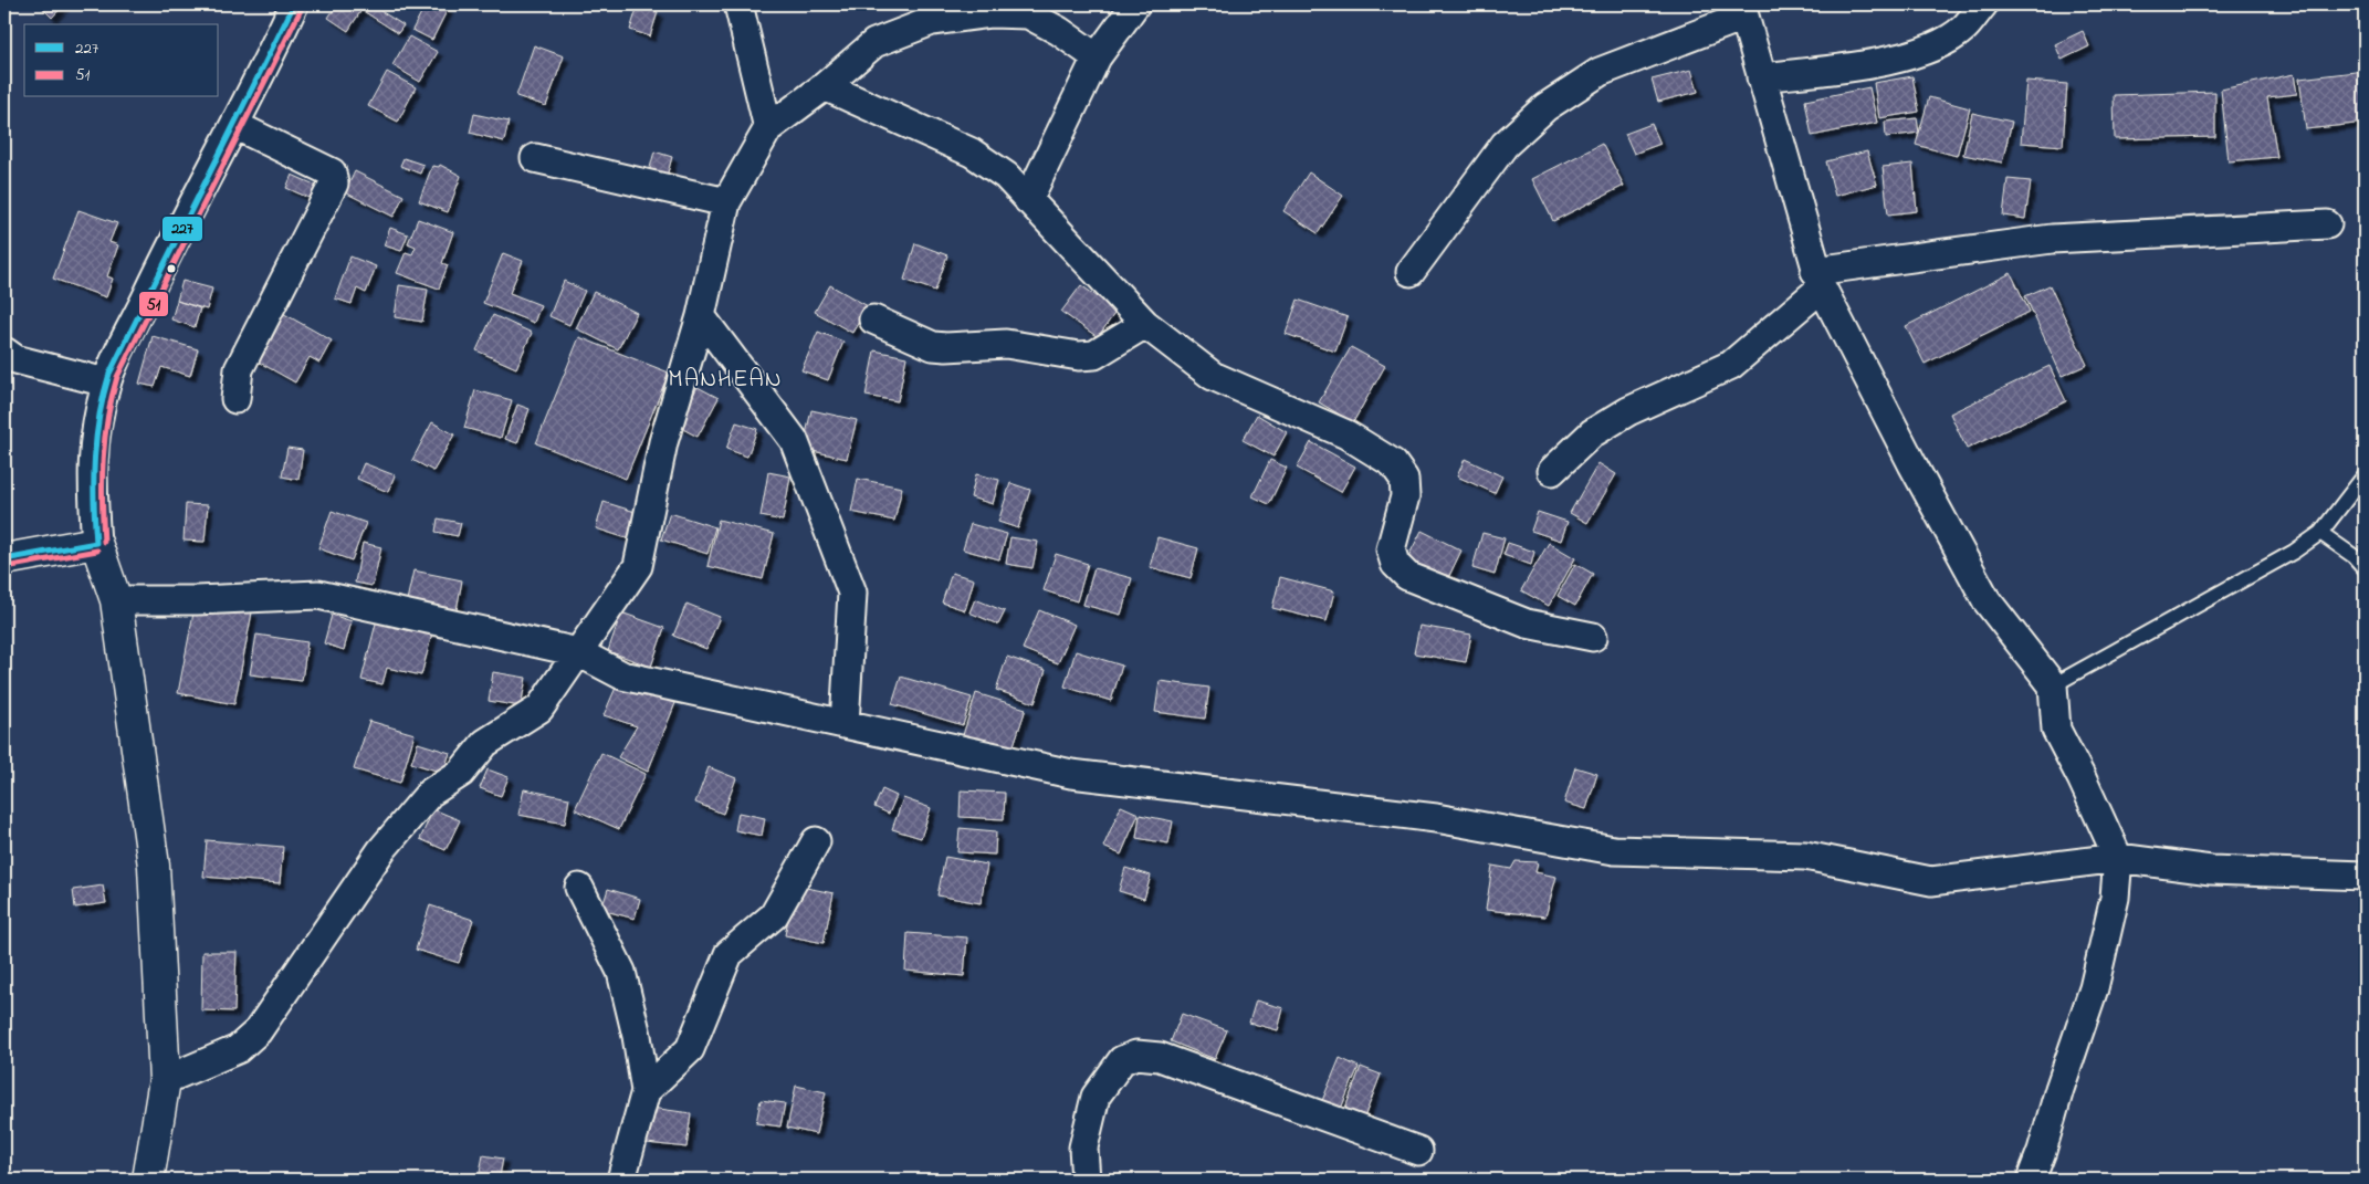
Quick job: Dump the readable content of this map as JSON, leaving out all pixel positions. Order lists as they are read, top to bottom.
{
  "districts": ["MANHEAN"],
  "lines": ["transit line 227", "transit line 51"],
  "legend": ["227", "51"]
}
